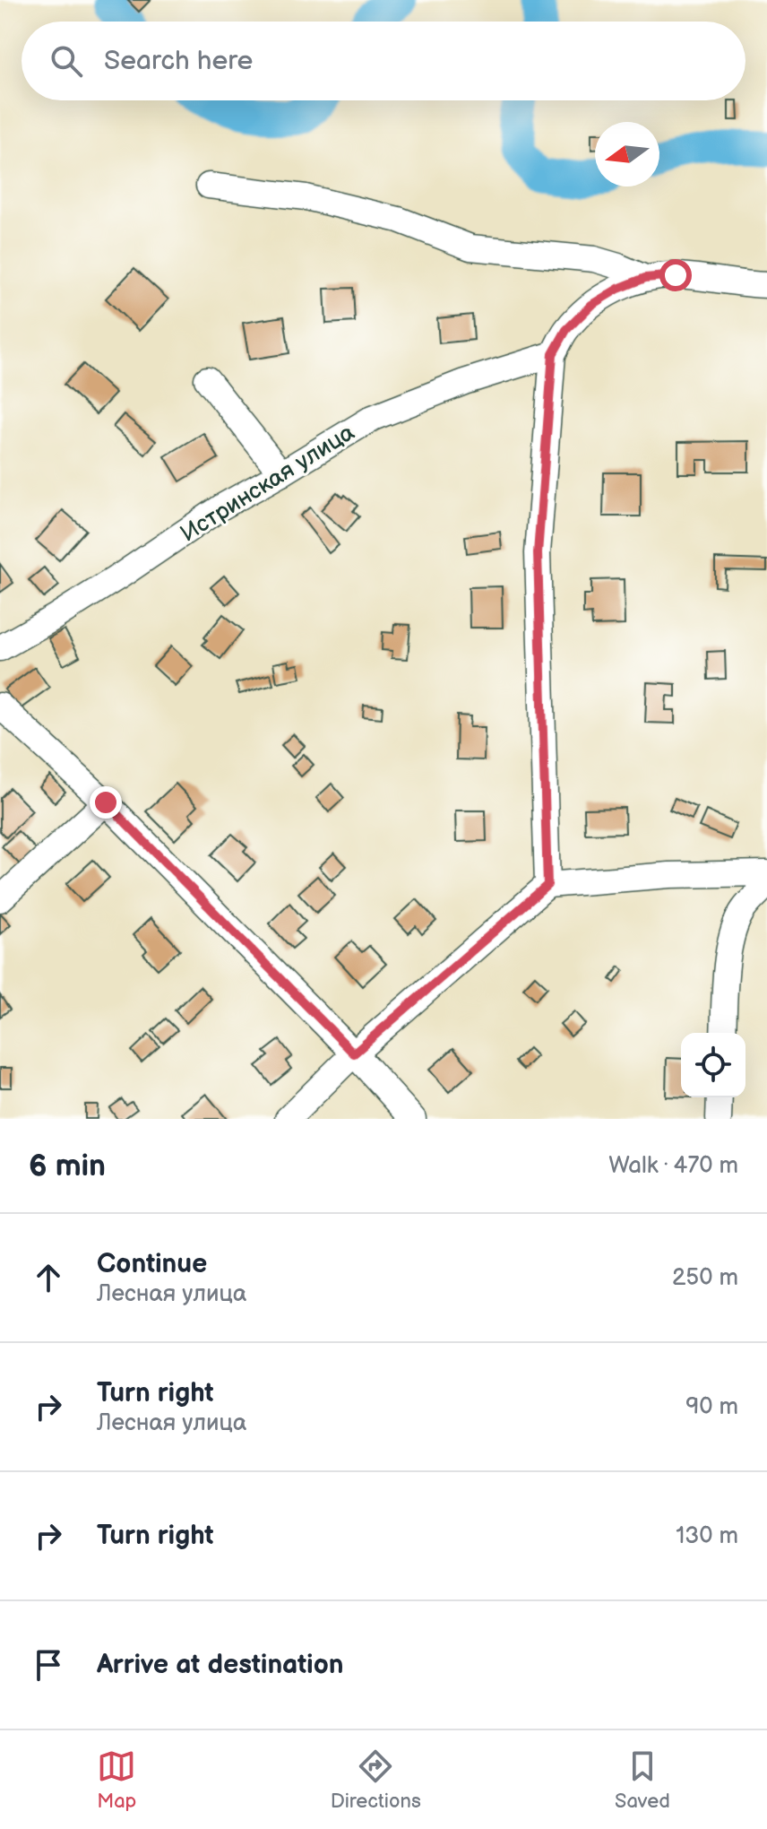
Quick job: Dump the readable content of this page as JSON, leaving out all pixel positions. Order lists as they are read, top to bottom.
{
  "streets": {
    "street": ["Истринская улица"]
  },
  "north": "left",
  "page": {
    "search": "Search here",
    "heading": ["6 min", "Walk · 470 m"],
    "list": [
      ["Continue", "Лесная улица", "250 m"],
      ["Turn right", "Лесная улица", "90 m"],
      ["Turn right", "130 m"],
      "Arrive at destination"
    ],
    "nav": ["Map", "Directions", "Saved"]
  }
}
